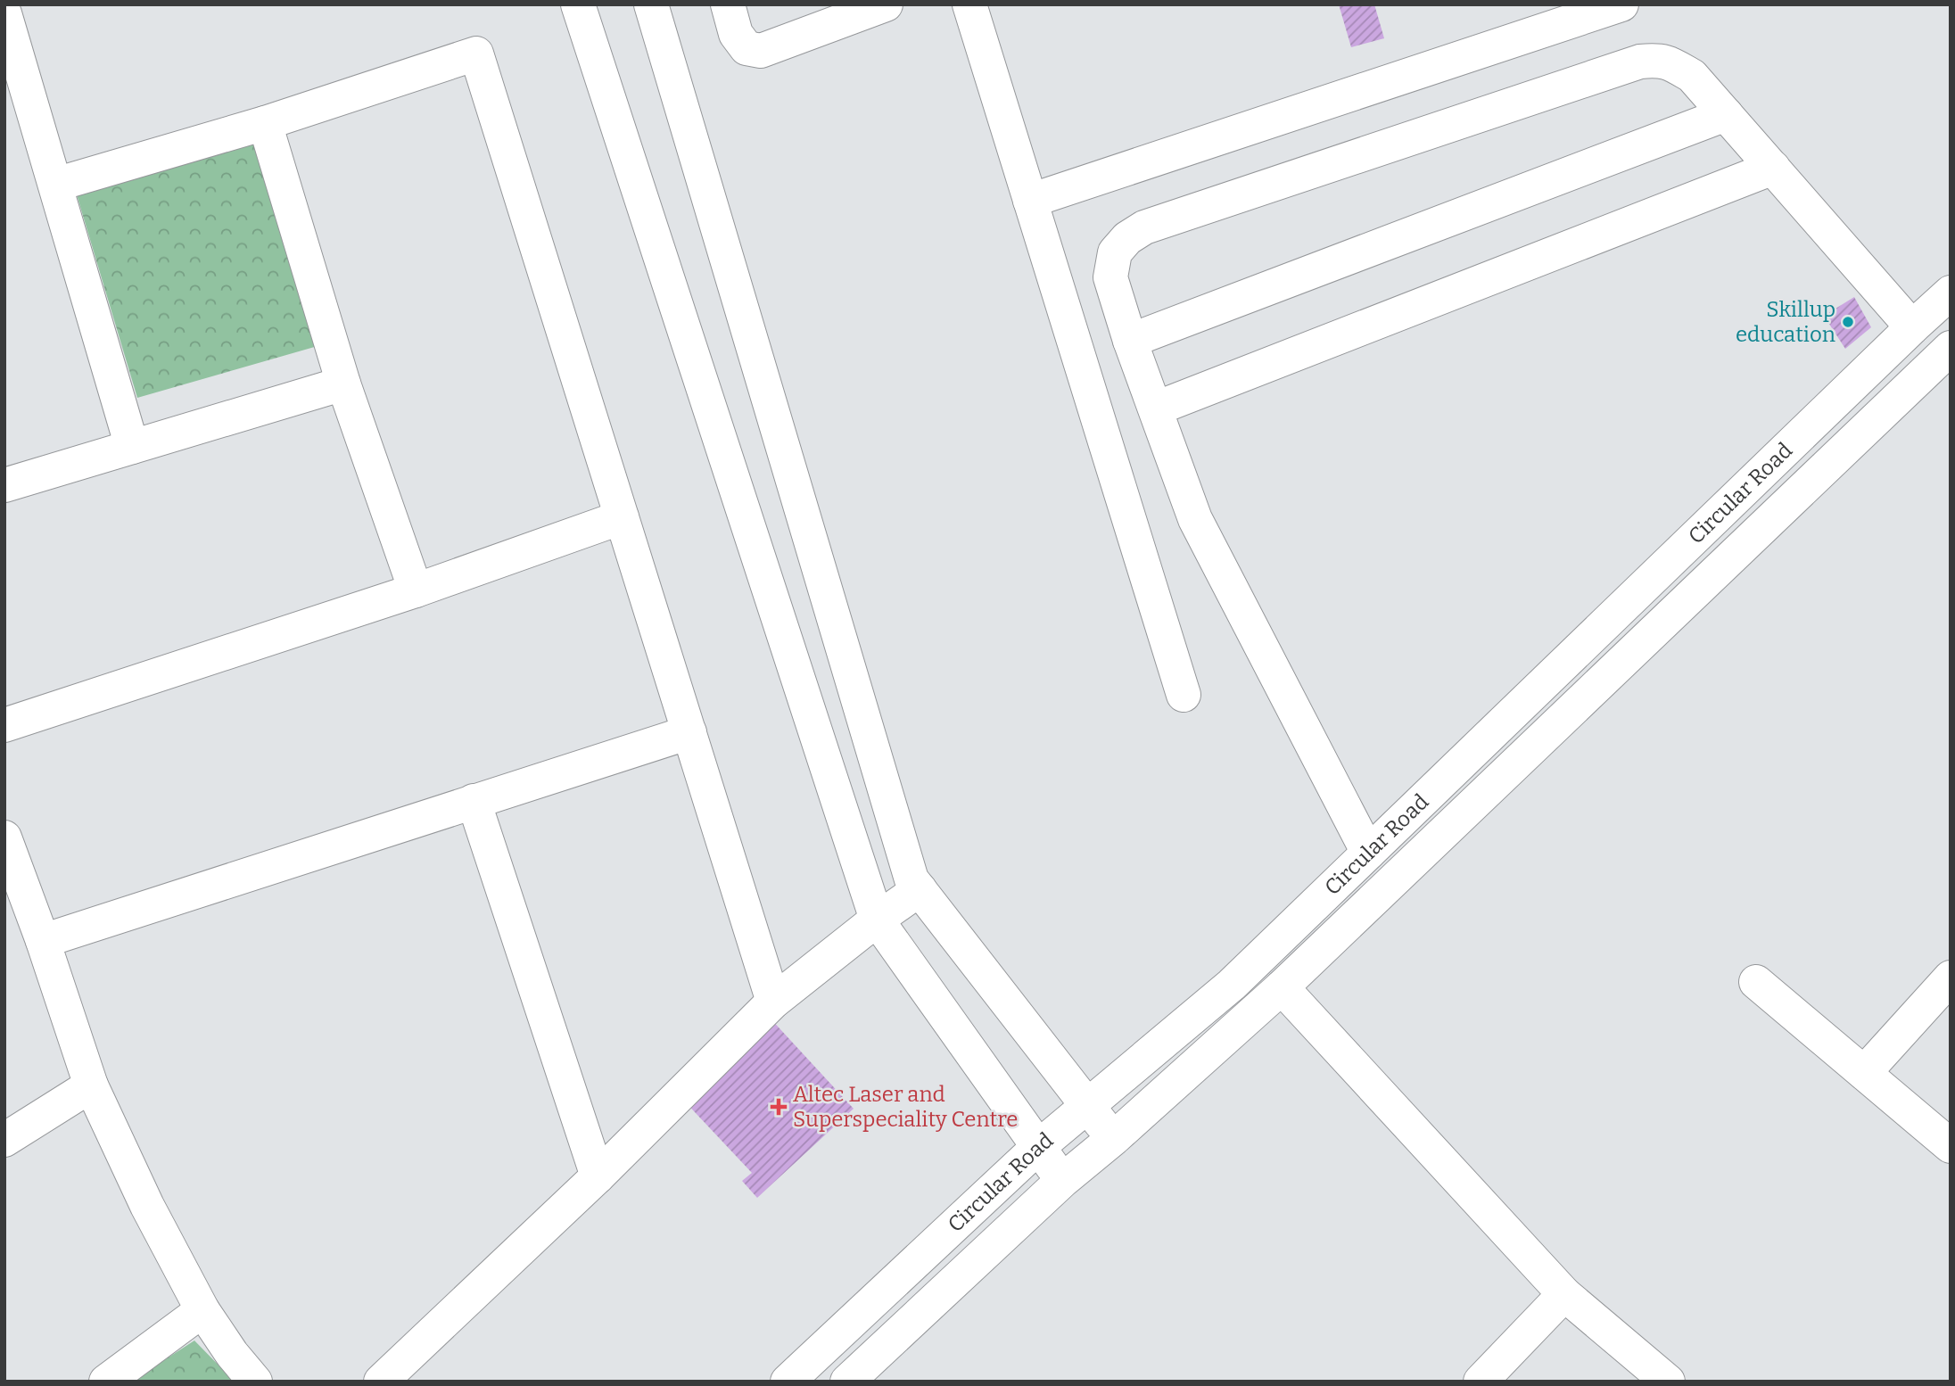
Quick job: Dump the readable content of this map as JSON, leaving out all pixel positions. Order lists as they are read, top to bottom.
{
  "streets": {
    "street": ["Circular Road"]
  },
  "places": {
    "other": ["Skillup education"],
    "health": ["Altec Laser and Superspeciality Centre"]
  }
}
